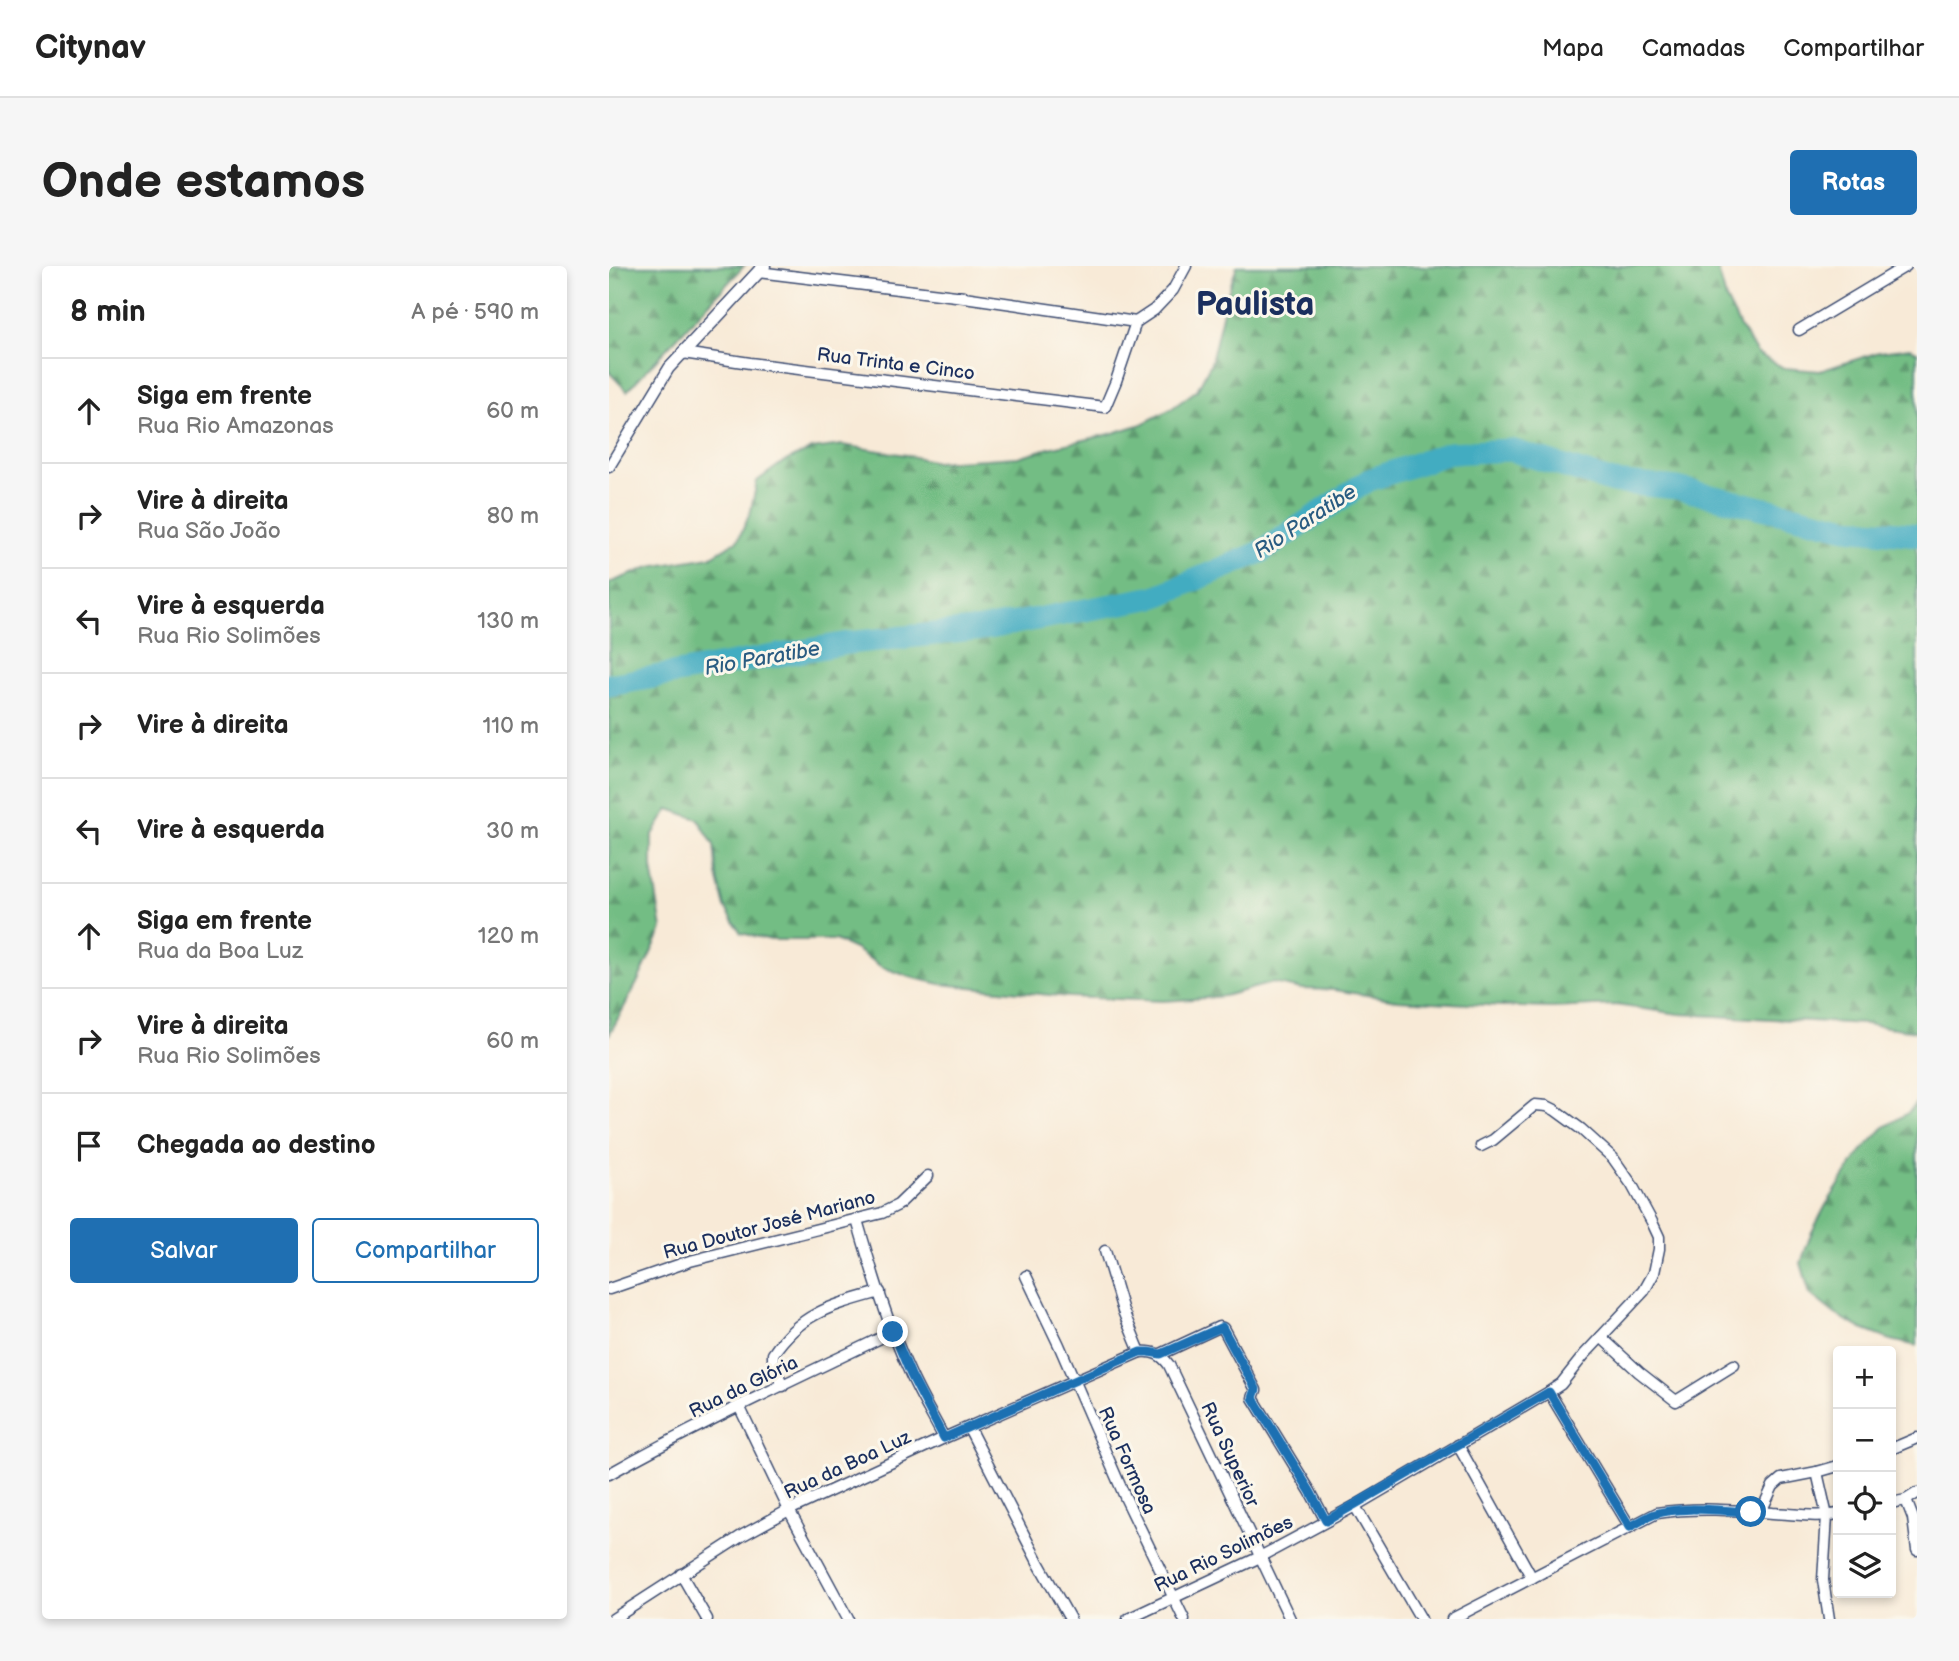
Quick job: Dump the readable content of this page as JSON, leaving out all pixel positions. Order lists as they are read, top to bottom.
{
  "streets": {
    "street": [
      "Rua Trinta e Cinco",
      "Rua Doutor José Mariano",
      "Rua da Glória",
      "Rua Superior",
      "Rua Formosa",
      "Rua da Boa Luz",
      "Rua Rio Solimões"
    ]
  },
  "crossings": [
    ["Rua Superior", "Rua da Boa Luz"],
    ["Rua Superior", "Rua Rio Solimões"],
    ["Rua Formosa", "Rua da Boa Luz"],
    ["Rua Formosa", "Rua Rio Solimões"],
    ["Rua da Boa Luz", "Rua Rio Solimões"]
  ],
  "districts": ["Paulista"],
  "water": ["Rio Paratibe"],
  "page": {
    "header": "Citynav",
    "nav": ["Mapa", "Camadas", "Compartilhar"],
    "buttons": [
      "Rotas",
      ["Salvar", "Compartilhar"]
    ],
    "title": "Onde estamos",
    "heading": ["8 min", "A pé · 590 m"],
    "list": [
      ["Siga em frente", "Rua Rio Amazonas", "60 m"],
      ["Vire à direita", "Rua São João", "80 m"],
      ["Vire à esquerda", "Rua Rio Solimões", "130 m"],
      ["Vire à direita", "110 m"],
      ["Vire à esquerda", "30 m"],
      ["Siga em frente", "Rua da Boa Luz", "120 m"],
      ["Vire à direita", "Rua Rio Solimões", "60 m"],
      "Chegada ao destino"
    ],
    "map_buttons": ["+", "−"]
  }
}
